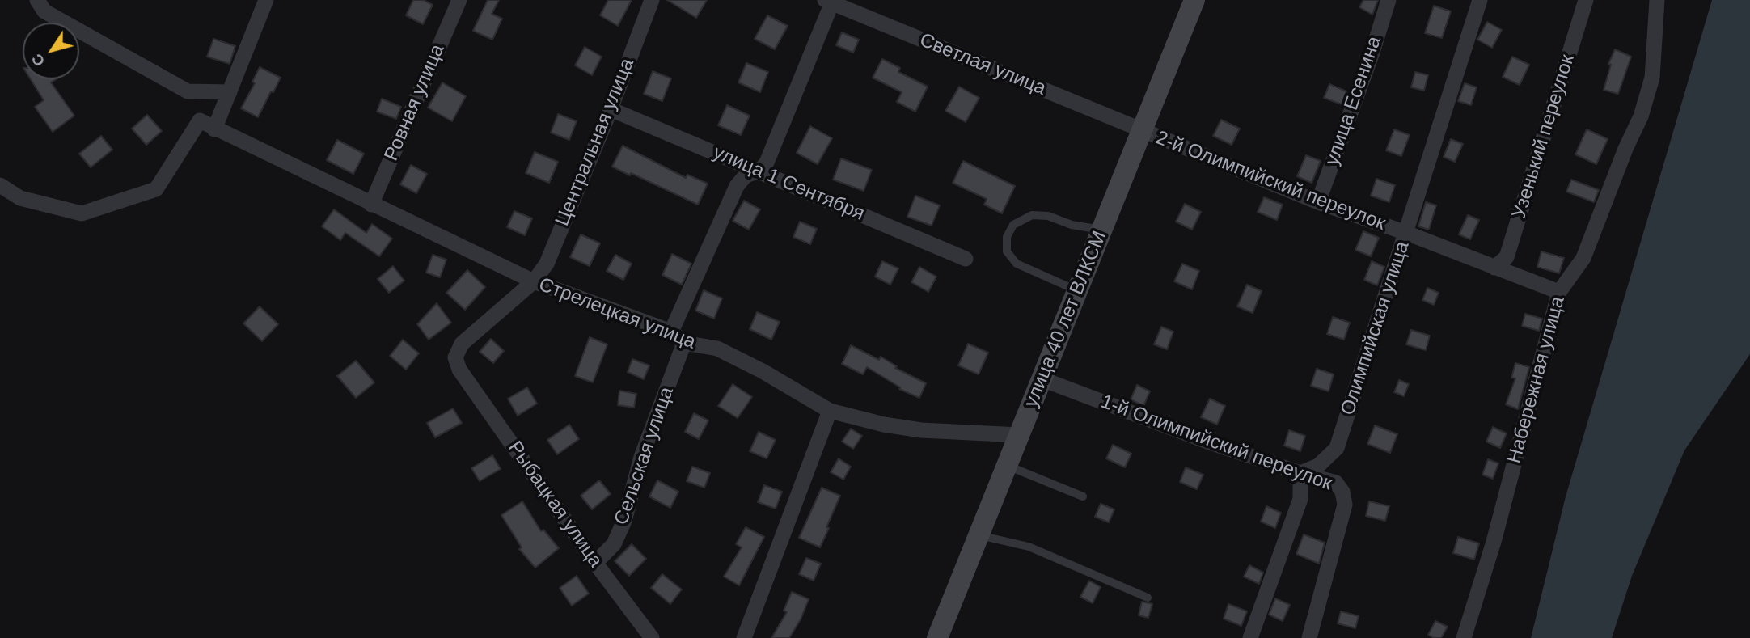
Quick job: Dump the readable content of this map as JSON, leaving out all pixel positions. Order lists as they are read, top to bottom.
{
  "streets": {
    "street": [
      "Светлая улица",
      "улица Есенина",
      "Ровная улица",
      "Узенький переулок",
      "Центральная улица",
      "2-й Олимпийский переулок",
      "улица 1 Сентября",
      "Стрелецкая улица",
      "улица 40 лет ВЛКСМ",
      "Олимпийская улица",
      "Набережная улица",
      "1-й Олимпийский переулок",
      "Сельская улица",
      "Рыбацкая улица"
    ]
  },
  "crossings": [
    ["Светлая улица", "2-й Олимпийский переулок"],
    ["Светлая улица", "улица 40 лет ВЛКСМ"],
    ["улица Есенина", "2-й Олимпийский переулок"],
    ["Ровная улица", "Стрелецкая улица"],
    ["Узенький переулок", "2-й Олимпийский переулок"],
    ["Центральная улица", "улица 1 Сентября"],
    ["Центральная улица", "Стрелецкая улица"],
    ["Центральная улица", "Рыбацкая улица"],
    ["2-й Олимпийский переулок", "улица 40 лет ВЛКСМ"],
    ["2-й Олимпийский переулок", "Олимпийская улица"],
    ["2-й Олимпийский переулок", "Набережная улица"],
    ["Стрелецкая улица", "улица 40 лет ВЛКСМ"],
    ["Стрелецкая улица", "Сельская улица"],
    ["улица 40 лет ВЛКСМ", "1-й Олимпийский переулок"],
    ["Олимпийская улица", "1-й Олимпийский переулок"],
    ["Сельская улица", "Рыбацкая улица"]
  ],
  "north": "bottom left"
}
